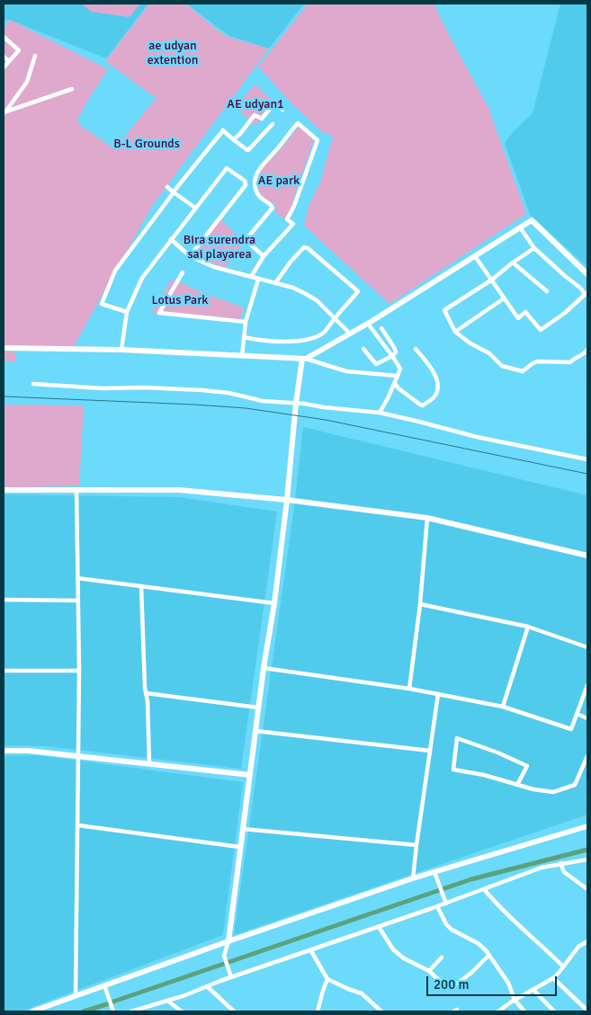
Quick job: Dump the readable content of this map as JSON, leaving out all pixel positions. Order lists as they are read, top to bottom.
{
  "parks": [
    "ae udyan extention",
    "AE udyan1",
    "B-L Grounds",
    "AE park",
    "Bira surendra sai playarea",
    "Lotus Park"
  ],
  "scale_bar": "200 m"
}
